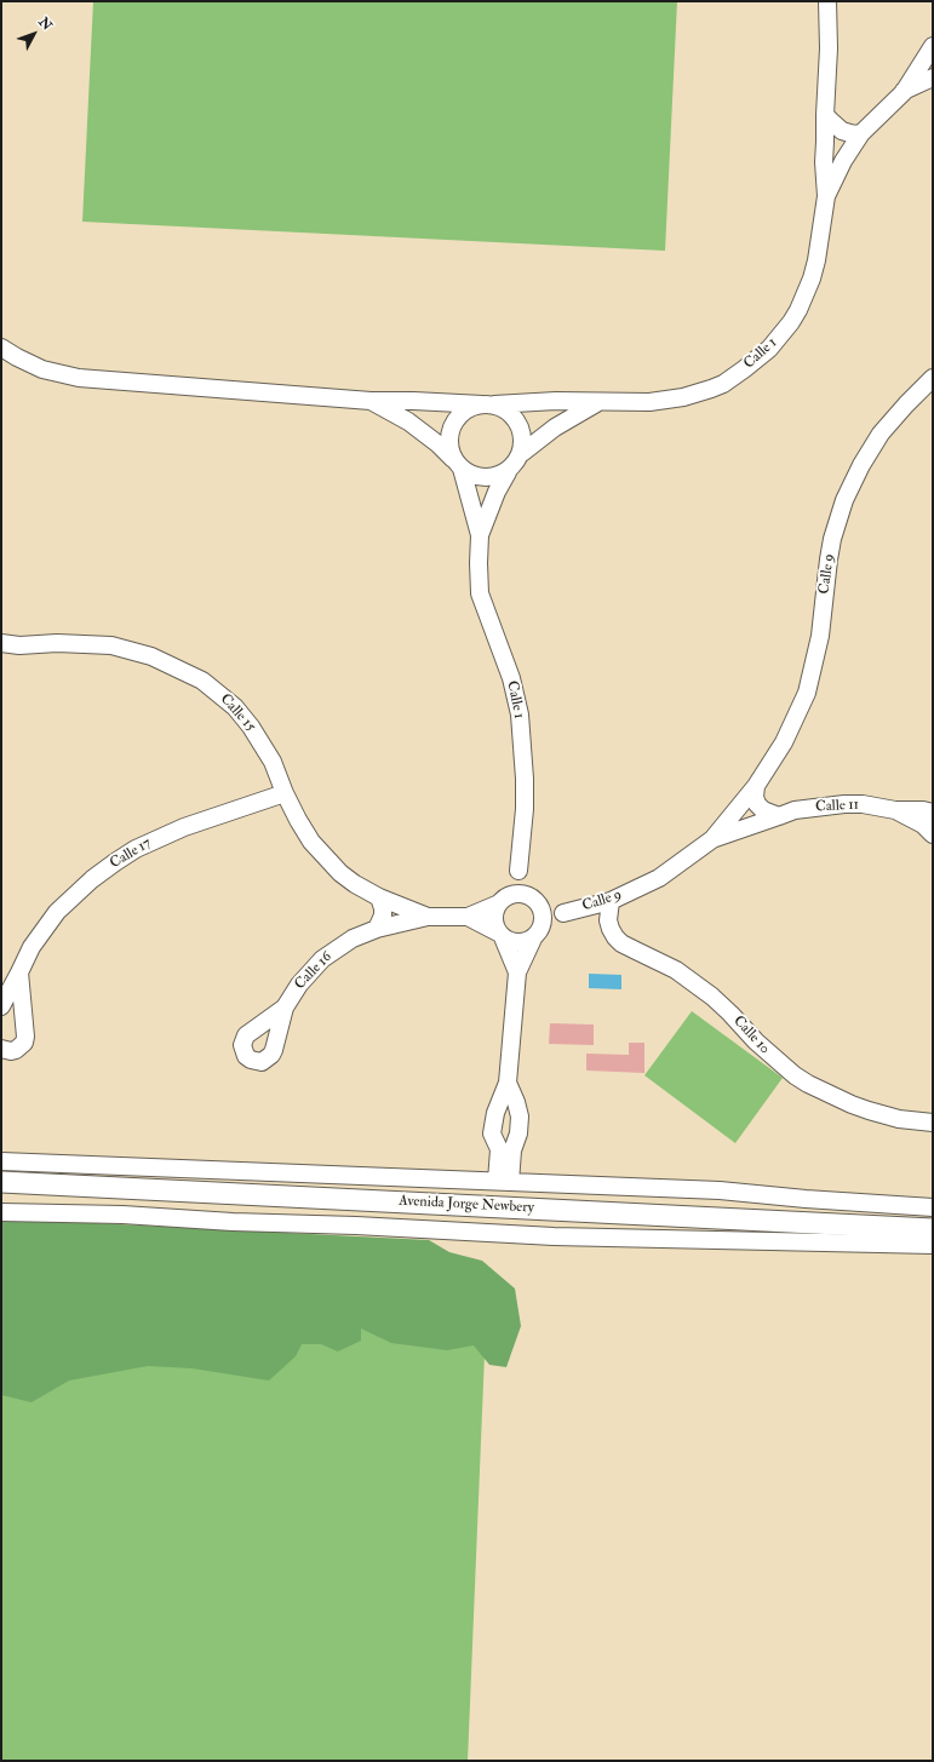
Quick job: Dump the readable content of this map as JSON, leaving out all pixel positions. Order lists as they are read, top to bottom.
{
  "streets": {
    "main road": ["Avenida Jorge Newbery"],
    "street": [
      "Calle 1",
      "Calle 9",
      "Calle 15",
      "Calle 11",
      "Calle 17",
      "Calle 16",
      "Calle 10"
    ]
  },
  "crossings": [
    ["Calle 9", "Calle 11"],
    ["Calle 9", "Calle 10"],
    ["Calle 15", "Calle 17"],
    ["Calle 15", "Calle 16"]
  ],
  "north": "top right"
}
